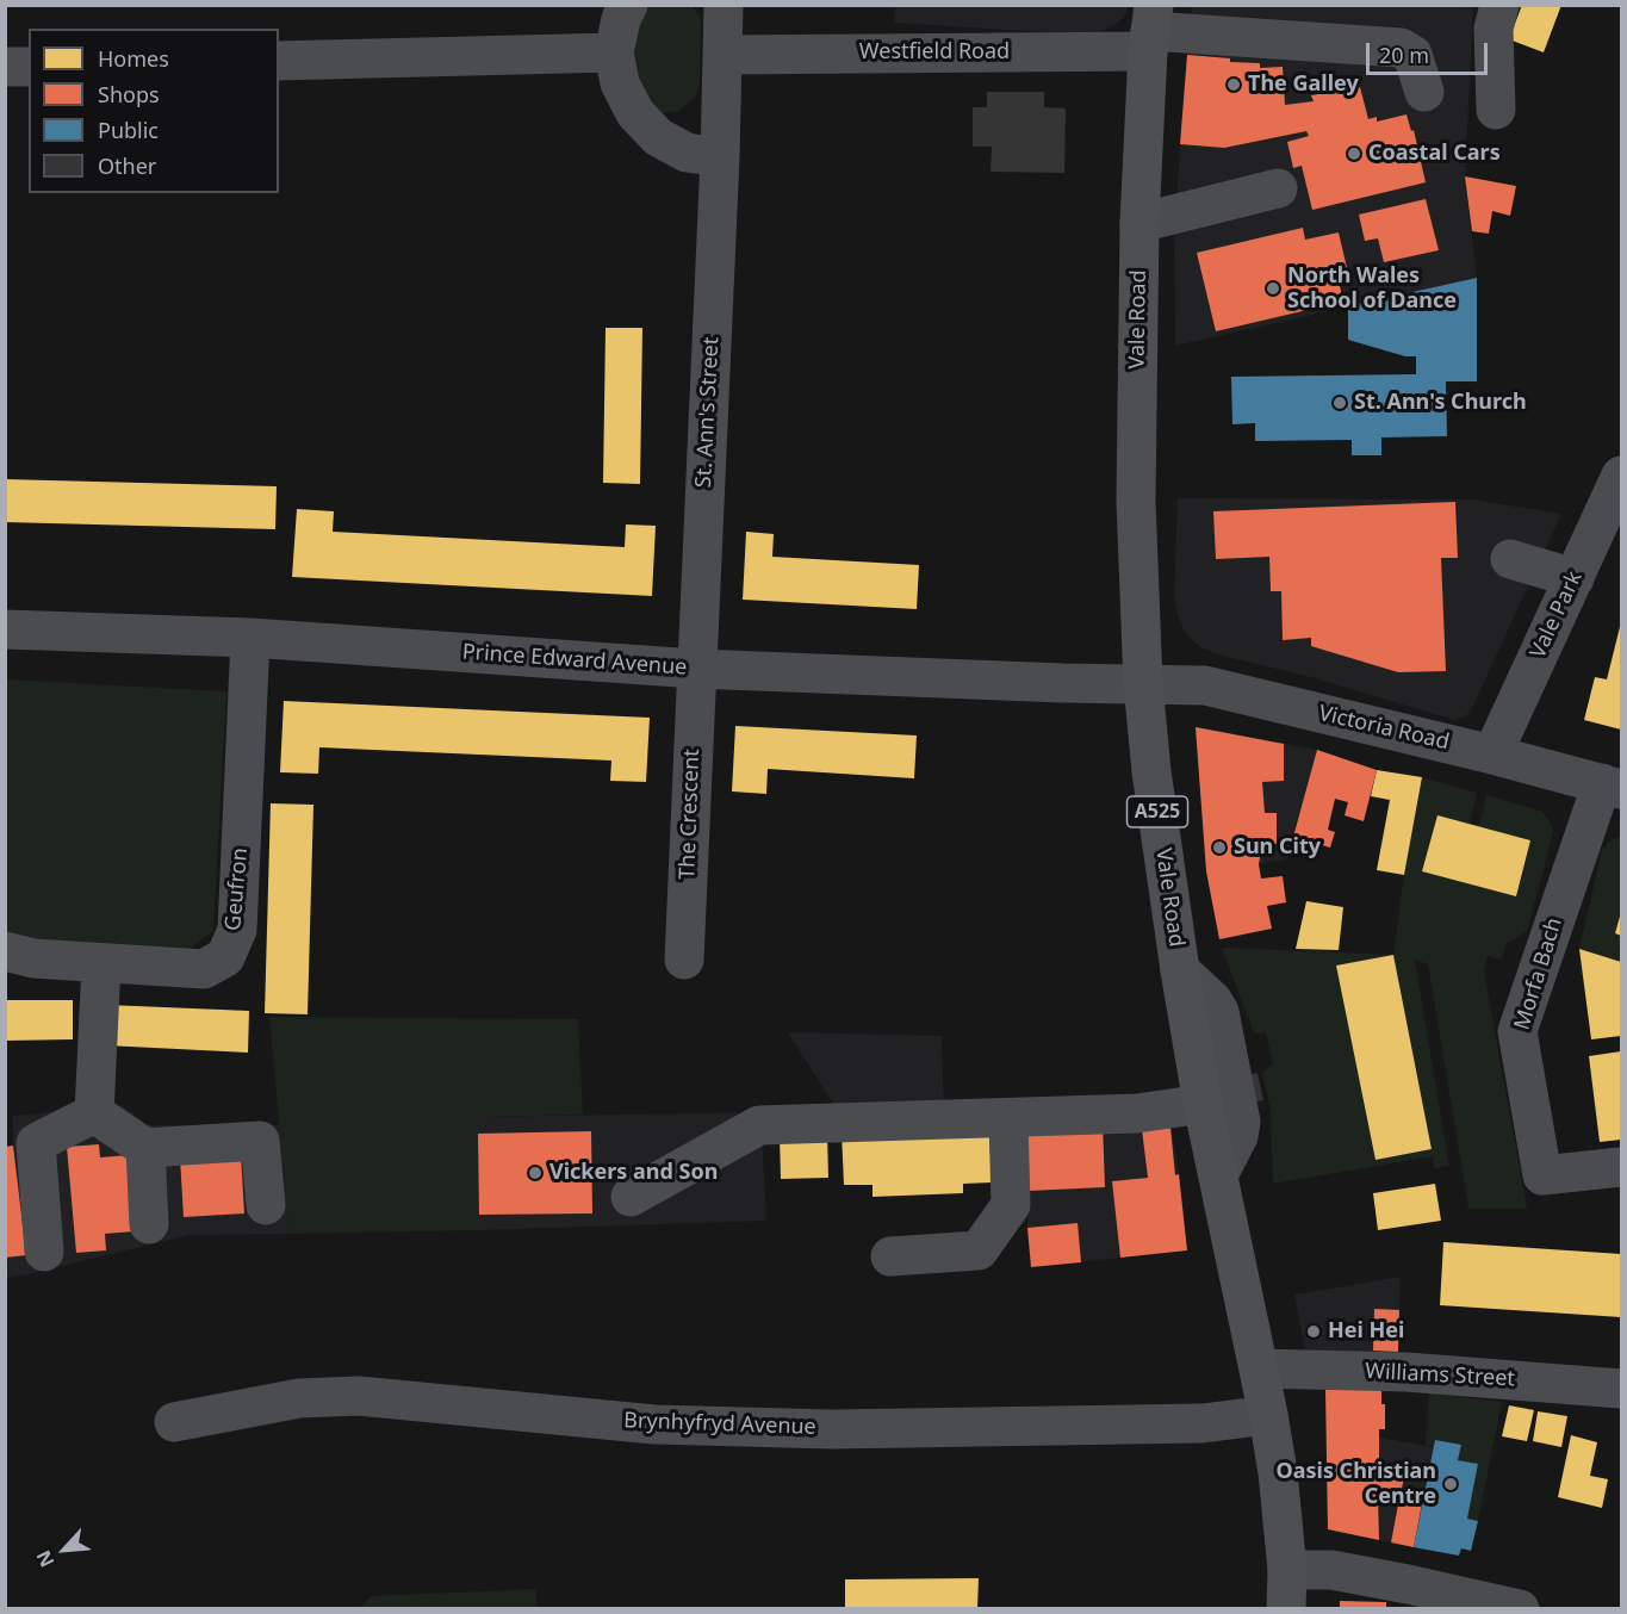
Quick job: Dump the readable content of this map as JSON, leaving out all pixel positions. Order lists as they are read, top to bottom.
{
  "streets": {
    "main road": ["Vale Road", "A525"],
    "street": [
      "Westfield Road",
      "St. Ann's Street",
      "Vale Park",
      "Prince Edward Avenue",
      "Victoria Road",
      "The Crescent",
      "Geufron",
      "Morfa Bach",
      "Williams Street",
      "Brynhyfryd Avenue"
    ]
  },
  "crossings": [
    ["Westfield Road", "Vale Road"],
    ["Vale Road", "Prince Edward Avenue"],
    ["Vale Road", "Victoria Road"],
    ["Vale Road", "Williams Street"],
    ["Vale Road", "Brynhyfryd Avenue"],
    ["St. Ann's Street", "Prince Edward Avenue"],
    ["St. Ann's Street", "The Crescent"],
    ["Vale Park", "Victoria Road"],
    ["Prince Edward Avenue", "Victoria Road"],
    ["Prince Edward Avenue", "The Crescent"],
    ["Prince Edward Avenue", "Geufron"],
    ["Victoria Road", "Morfa Bach"]
  ],
  "places": [
    "The Galley",
    "Coastal Cars",
    "North Wales School of Dance",
    "St. Ann's Church",
    "Sun City",
    "Vickers and Son",
    "Hei Hei",
    "Oasis Christian Centre"
  ],
  "legend": [
    "Homes",
    "Shops",
    "Public",
    "Other"
  ],
  "scale_bar": "20 m",
  "north": "bottom left"
}
